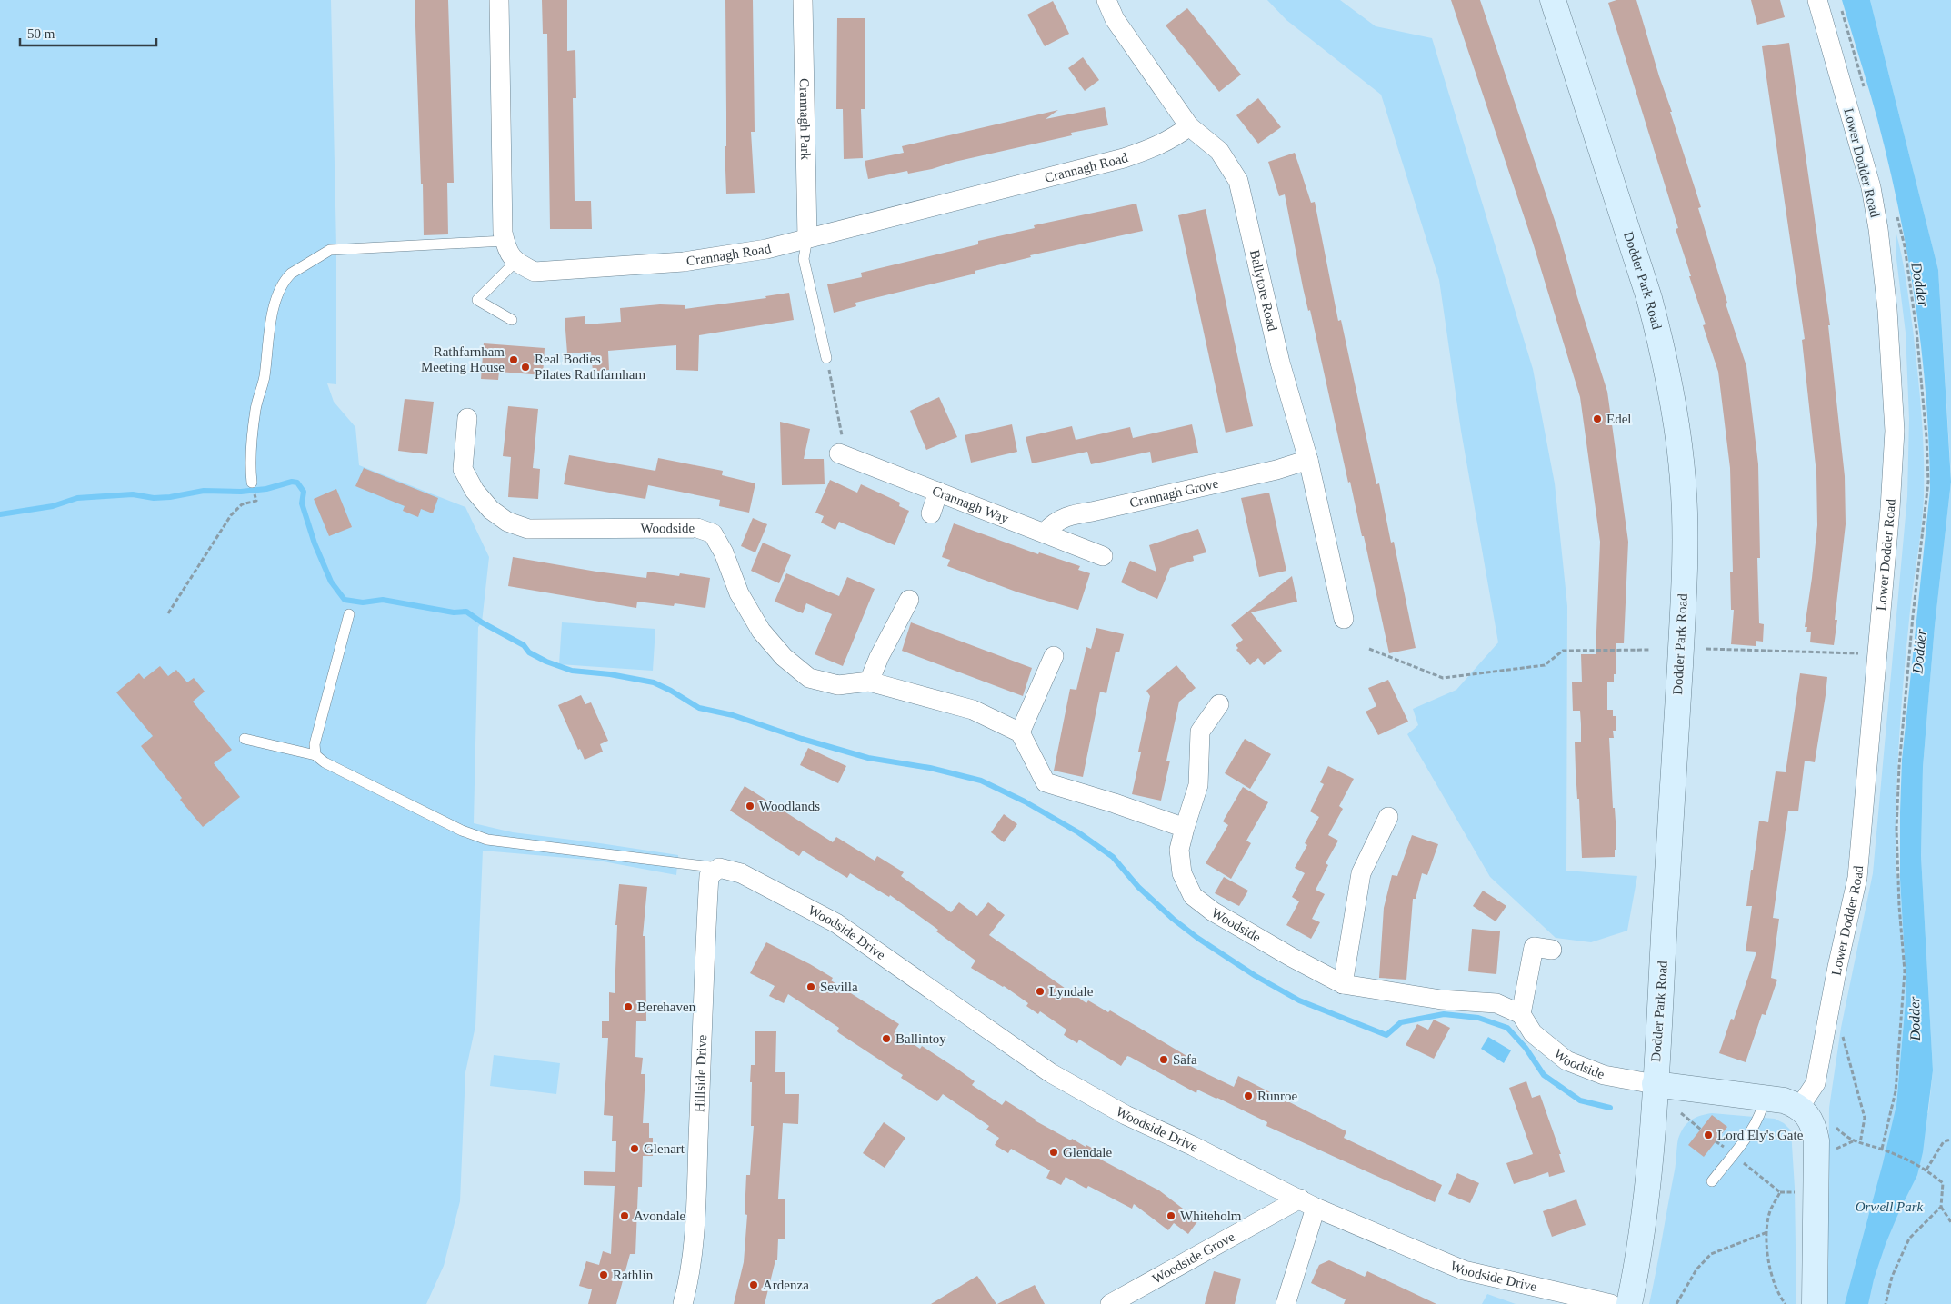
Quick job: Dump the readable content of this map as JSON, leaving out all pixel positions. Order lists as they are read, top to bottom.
{
  "streets": {
    "main road": ["Dodder Park Road"],
    "street": [
      "Crannagh Park",
      "Lower Dodder Road",
      "Crannagh Road",
      "Ballytore Road",
      "Crannagh Grove",
      "Crannagh Way",
      "Woodside",
      "Woodside Drive",
      "Hillside Drive",
      "Woodside Grove"
    ]
  },
  "crossings": [
    ["Crannagh Park", "Crannagh Road"],
    ["Crannagh Road", "Ballytore Road"],
    ["Dodder Park Road", "Woodside"],
    ["Ballytore Road", "Crannagh Grove"],
    ["Crannagh Grove", "Crannagh Way"],
    ["Woodside Drive", "Hillside Drive"],
    ["Woodside Drive", "Woodside Grove"]
  ],
  "water": ["Dodder"],
  "parks": ["Orwell Park"],
  "places": [
    "Rathfarnham Meeting House",
    "Real Bodies Pilates Rathfarnham",
    "Edel",
    "Woodlands",
    "Sevilla",
    "Lyndale",
    "Berehaven",
    "Ballintoy",
    "Safa",
    "Runroe",
    "Lord Ely's Gate",
    "Glenart",
    "Glendale",
    "Avondale",
    "Whiteholm",
    "Rathlin",
    "Ardenza"
  ],
  "scale_bar": "50 m"
}
